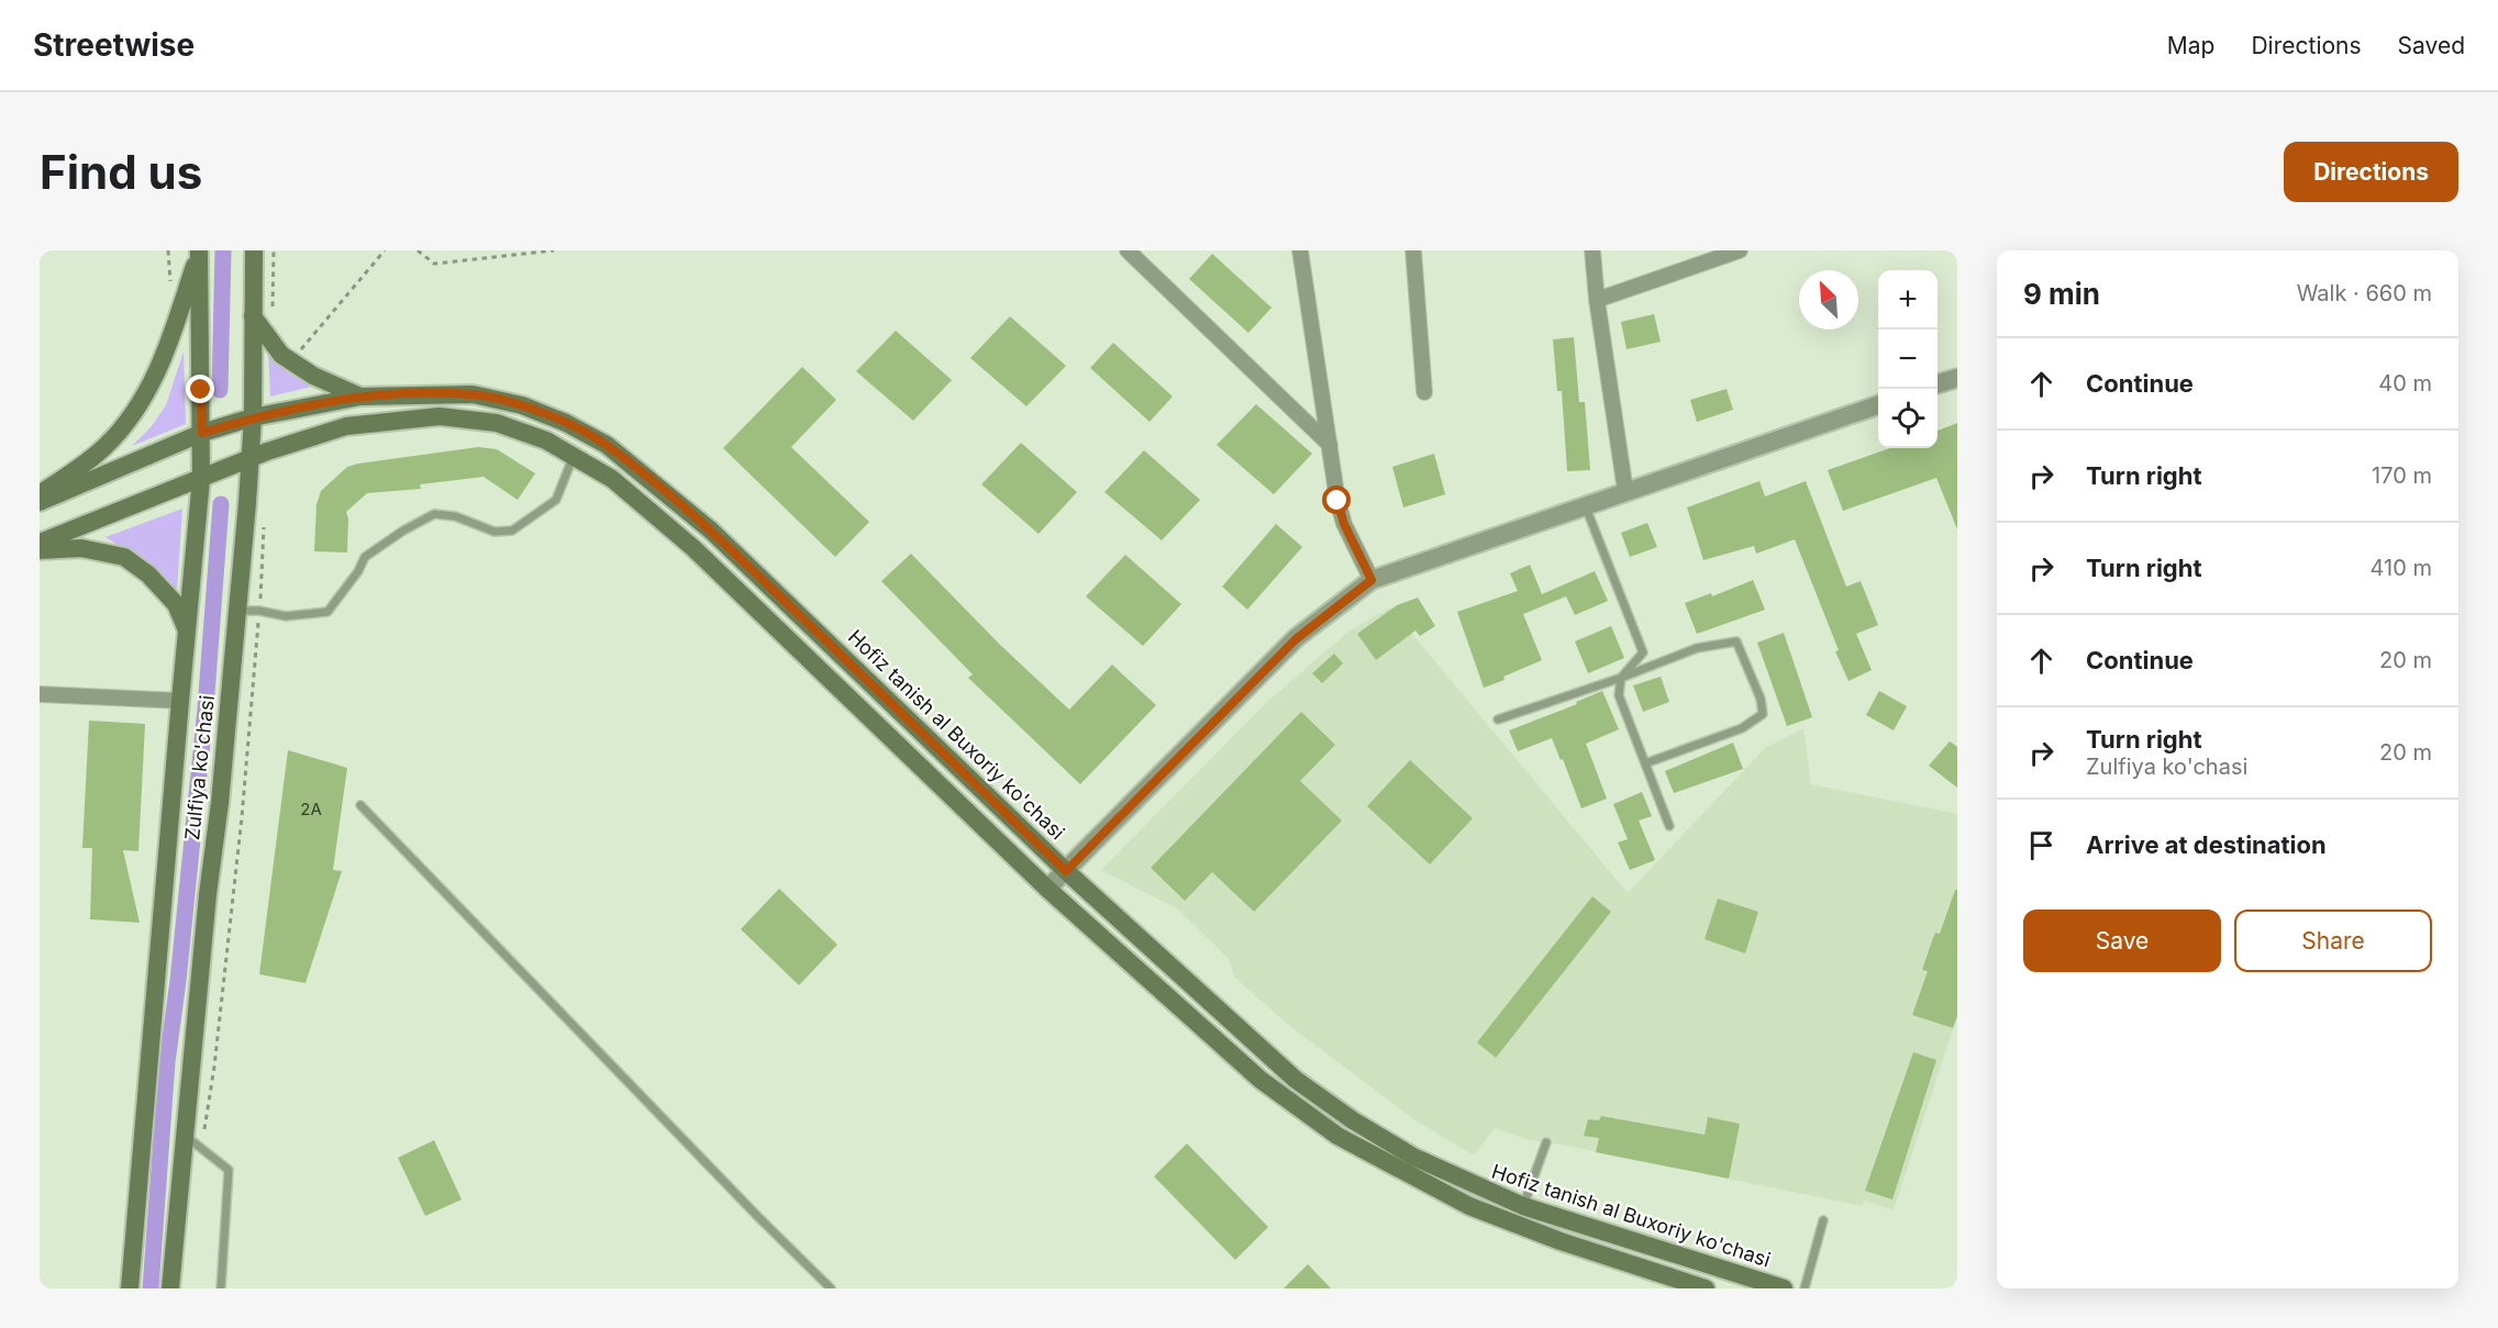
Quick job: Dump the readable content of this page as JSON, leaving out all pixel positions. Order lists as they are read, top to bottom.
{
  "streets": {
    "main road": ["Hofiz tanish al Buxoriy ko'chasi", "Zulfiya ko'chasi"]
  },
  "crossings": [
    ["Hofiz tanish al Buxoriy ko'chasi", "Zulfiya ko'chasi"]
  ],
  "house_numbers": ["2А"],
  "north": "top left",
  "page": {
    "header": "Streetwise",
    "nav": ["Map", "Directions", "Saved"],
    "buttons": [
      "Directions",
      ["Save", "Share"]
    ],
    "title": "Find us",
    "heading": ["9 min", "Walk · 660 m"],
    "map_buttons": ["+", "−"],
    "list": [
      ["Continue", "40 m"],
      ["Turn right", "170 m"],
      ["Turn right", "410 m"],
      ["Continue", "20 m"],
      ["Turn right", "Zulfiya ko'chasi", "20 m"],
      "Arrive at destination"
    ]
  }
}
